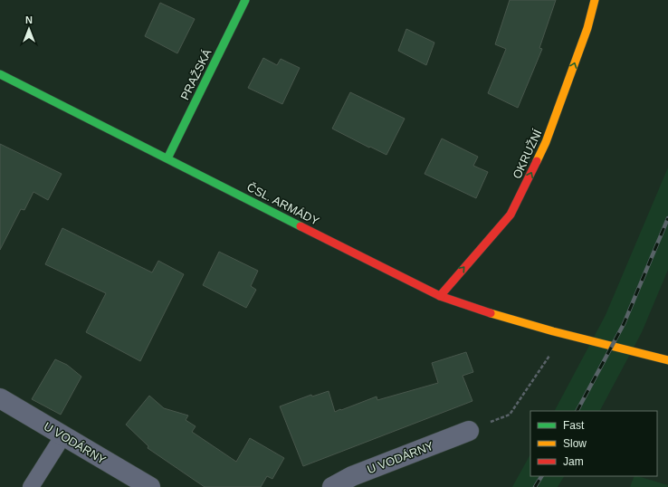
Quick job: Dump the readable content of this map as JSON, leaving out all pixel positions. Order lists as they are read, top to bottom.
{
  "streets": {
    "main road": ["PRAŽSKÁ", "OKRUŽNÍ", "ČSL. ARMÁDY"],
    "street": ["U VODÁRNY"]
  },
  "crossings": [
    ["PRAŽSKÁ", "ČSL. ARMÁDY"],
    ["OKRUŽNÍ", "ČSL. ARMÁDY"]
  ],
  "one_way": ["OKRUŽNÍ"],
  "legend": ["Fast", "Slow", "Jam"],
  "north": "top"
}
